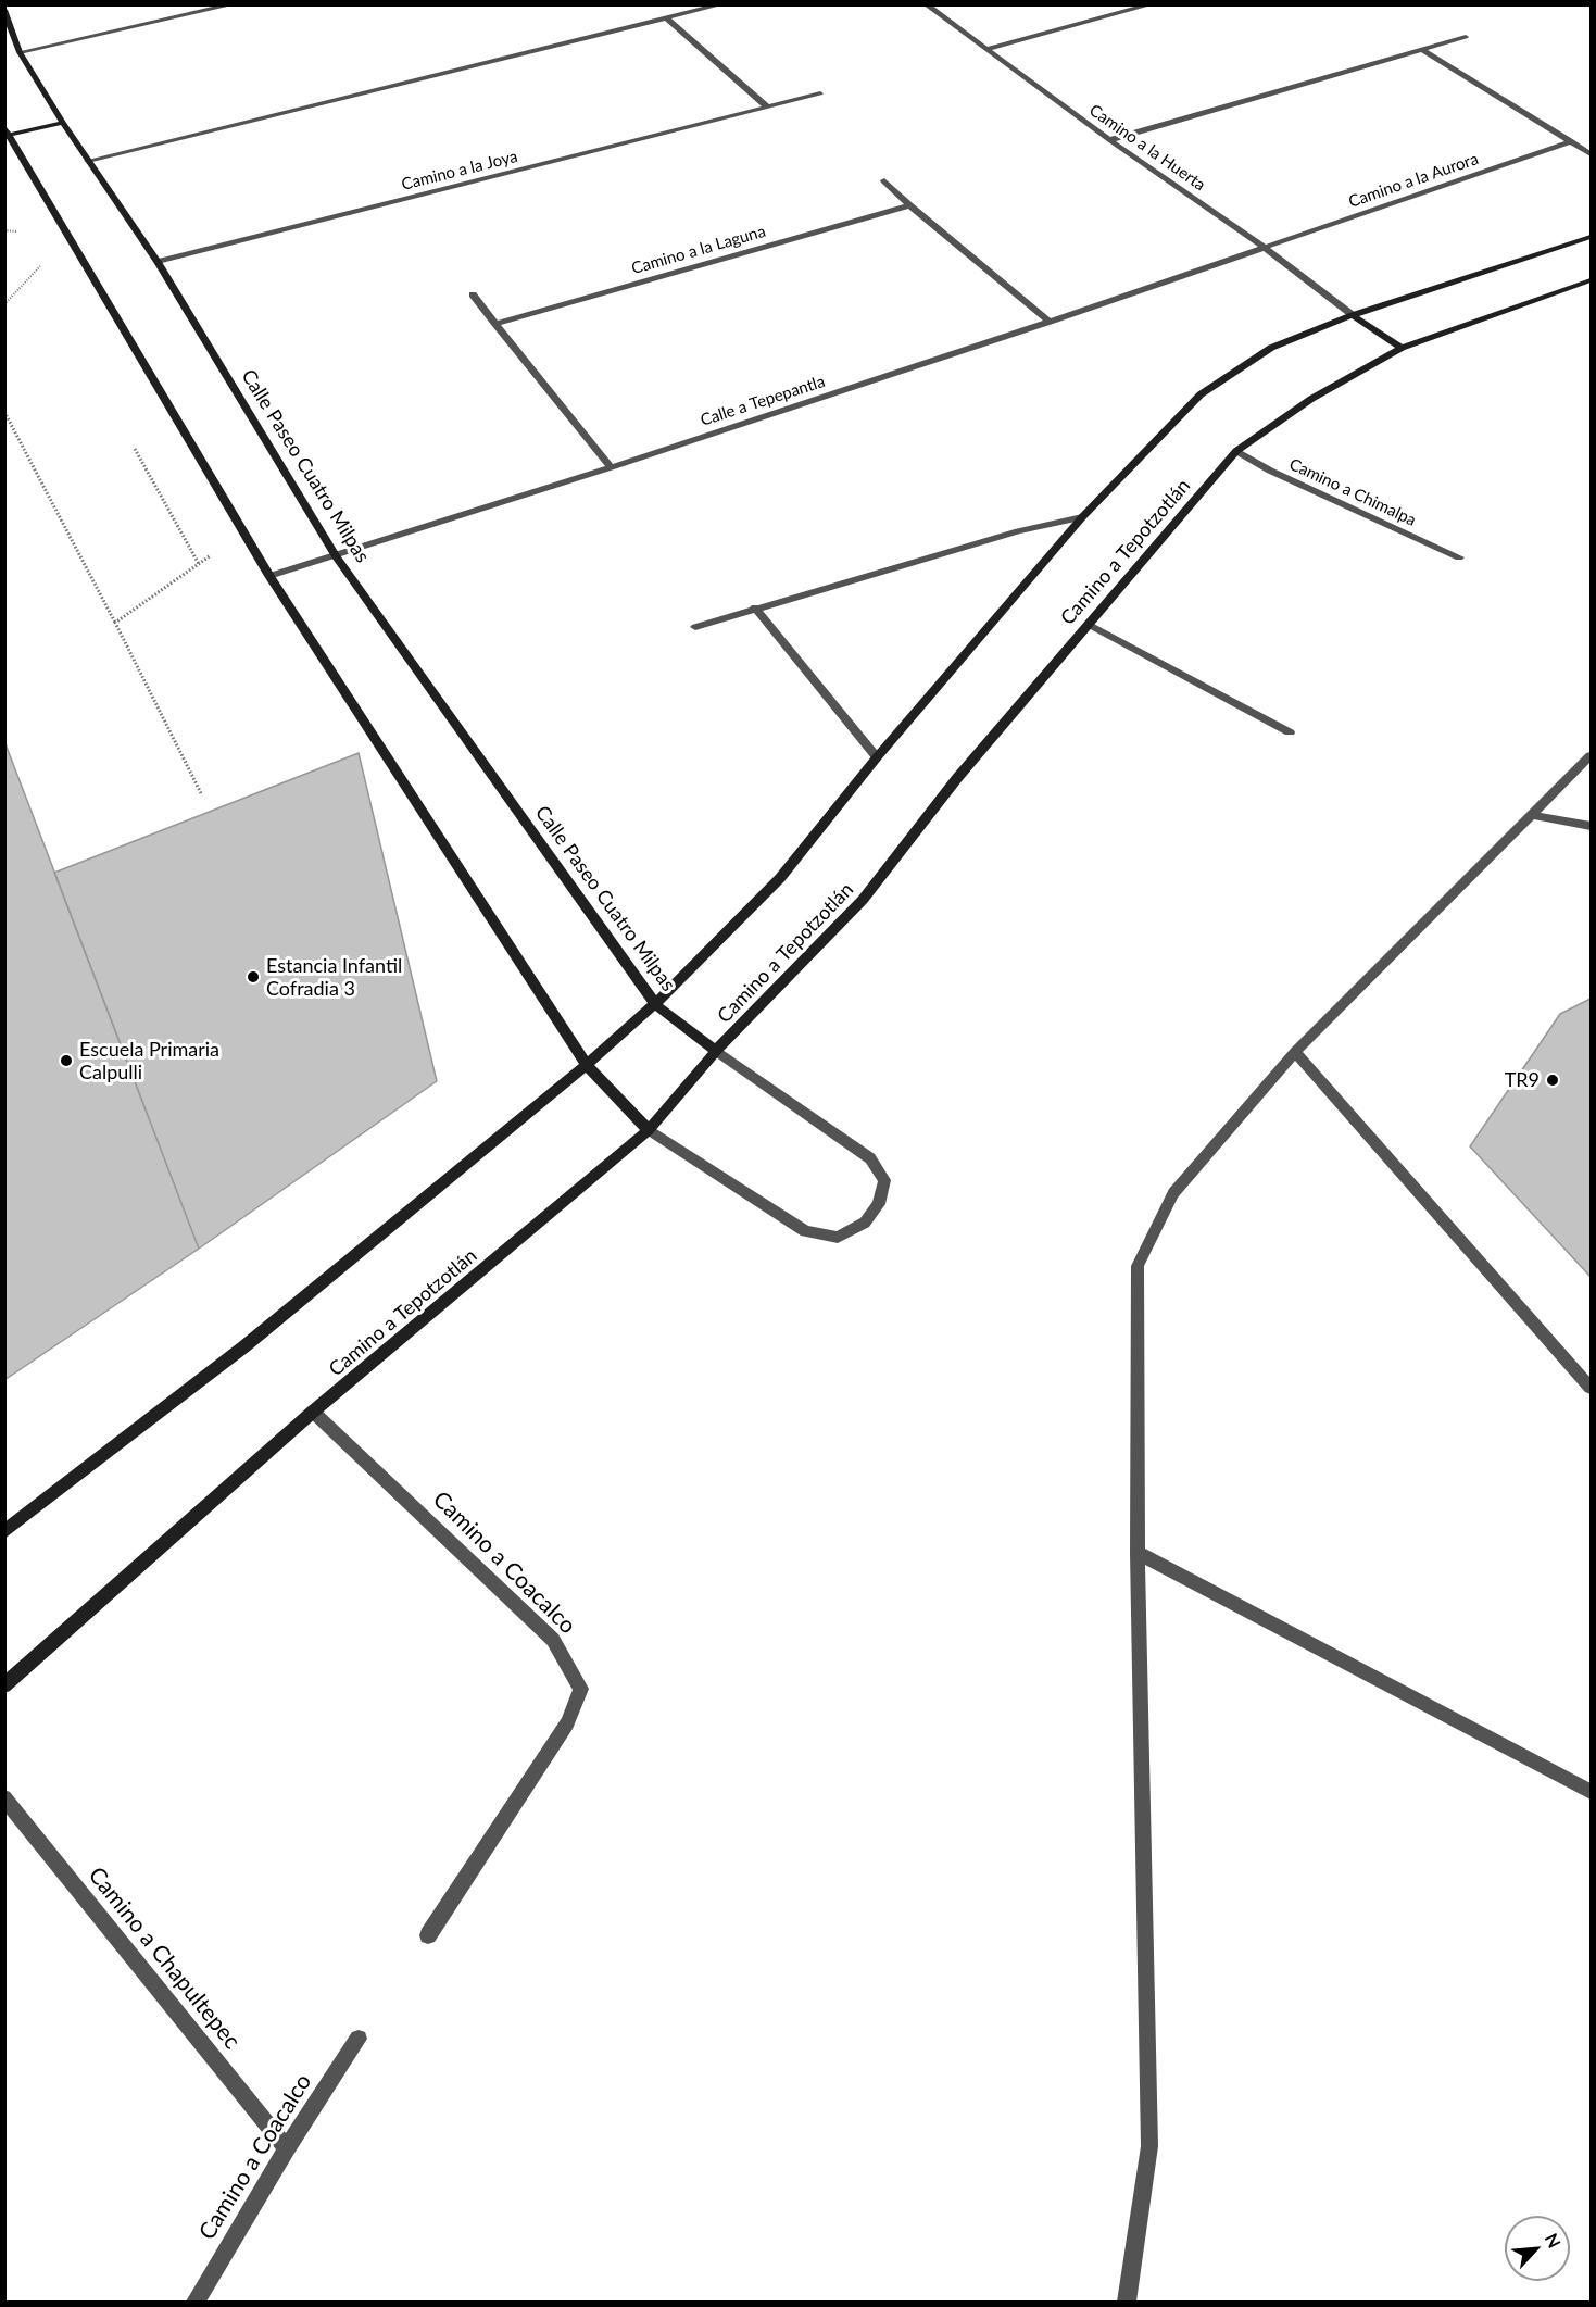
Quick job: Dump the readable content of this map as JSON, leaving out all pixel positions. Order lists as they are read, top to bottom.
{
  "streets": {
    "main road": ["Calle Paseo Cuatro Milpas", "Camino a Tepotzotlán"],
    "street": [
      "Camino a la Huerta",
      "Camino a la Joya",
      "Camino a la Aurora",
      "Camino a la Laguna",
      "Calle a Tepepantla",
      "Camino a Chimalpa",
      "Camino a Coacalco",
      "Camino a Chapultepec"
    ]
  },
  "crossings": [
    ["Camino a la Huerta", "Camino a la Aurora"],
    ["Camino a la Huerta", "Calle a Tepepantla"],
    ["Camino a la Joya", "Calle Paseo Cuatro Milpas"],
    ["Camino a la Aurora", "Calle a Tepepantla"],
    ["Calle a Tepepantla", "Calle Paseo Cuatro Milpas"],
    ["Calle Paseo Cuatro Milpas", "Camino a Tepotzotlán"],
    ["Camino a Chimalpa", "Camino a Tepotzotlán"],
    ["Camino a Tepotzotlán", "Camino a Coacalco"],
    ["Camino a Coacalco", "Camino a Chapultepec"]
  ],
  "places": ["Estancia Infantil Cofradia 3", "Escuela Primaria Calpulli", "TR9"],
  "north": "top right"
}
